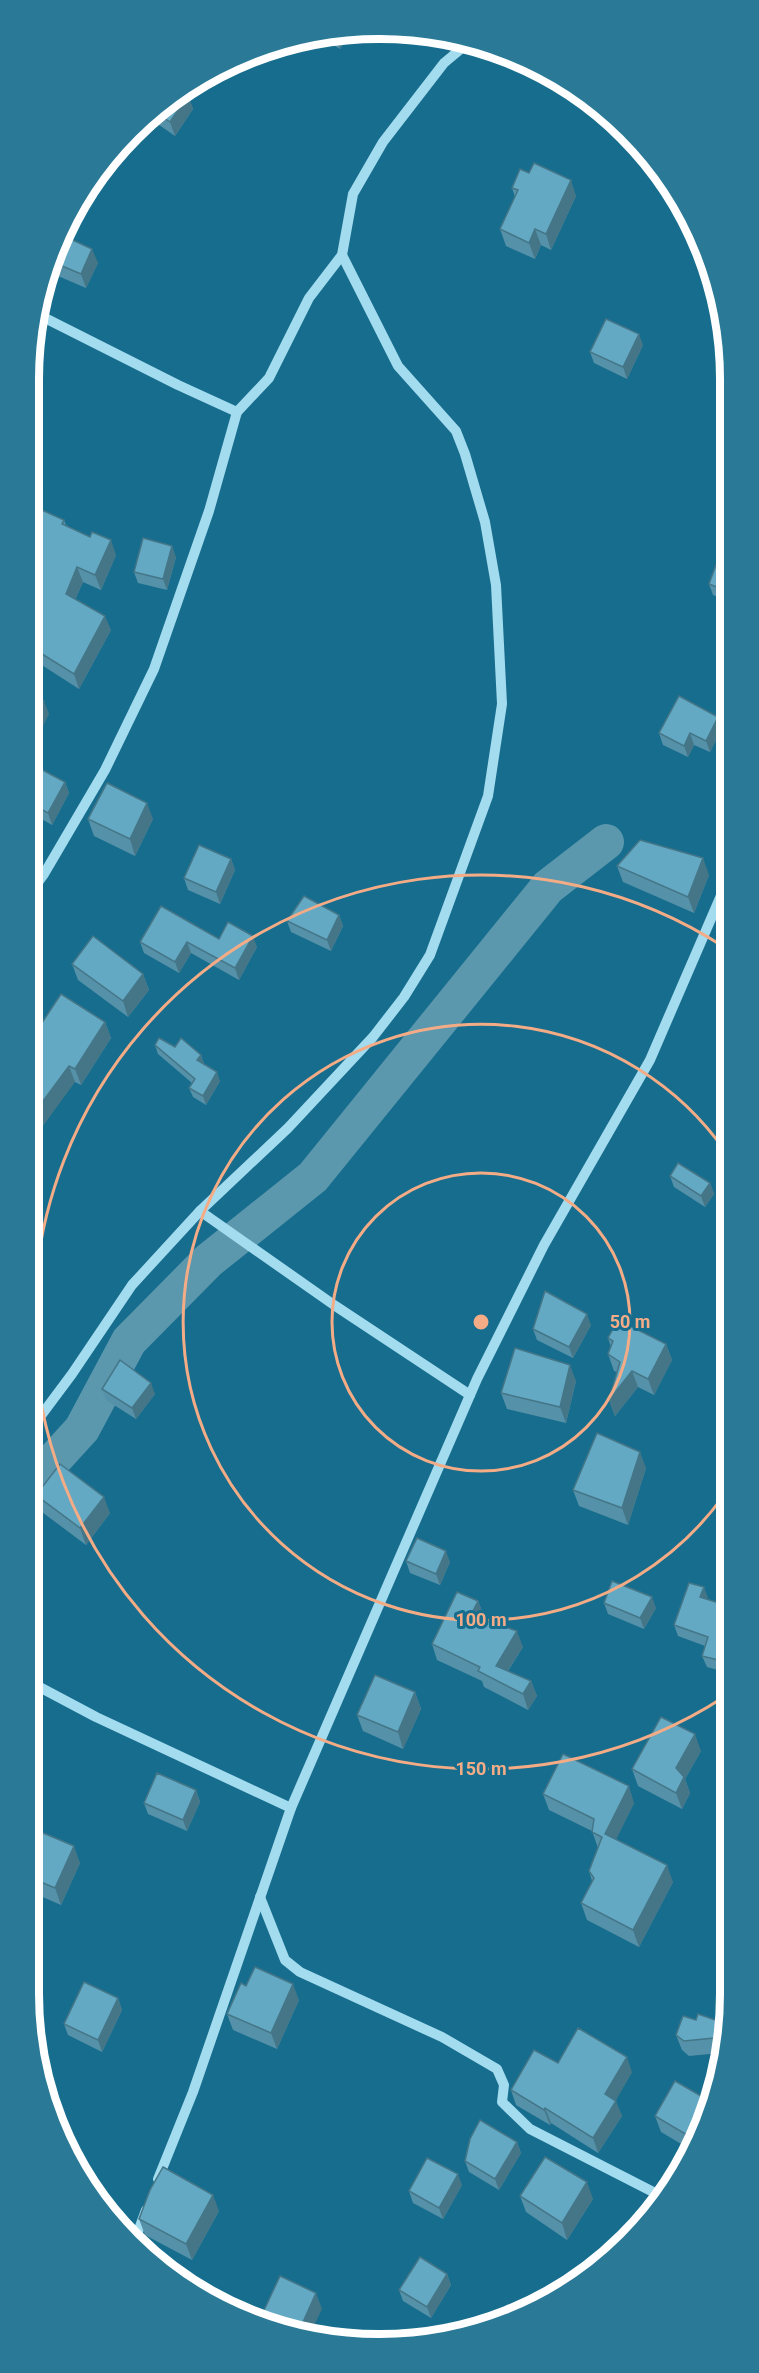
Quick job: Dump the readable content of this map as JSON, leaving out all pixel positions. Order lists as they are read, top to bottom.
{
  "rings": ["50 m", "100 m", "150 m"]
}
